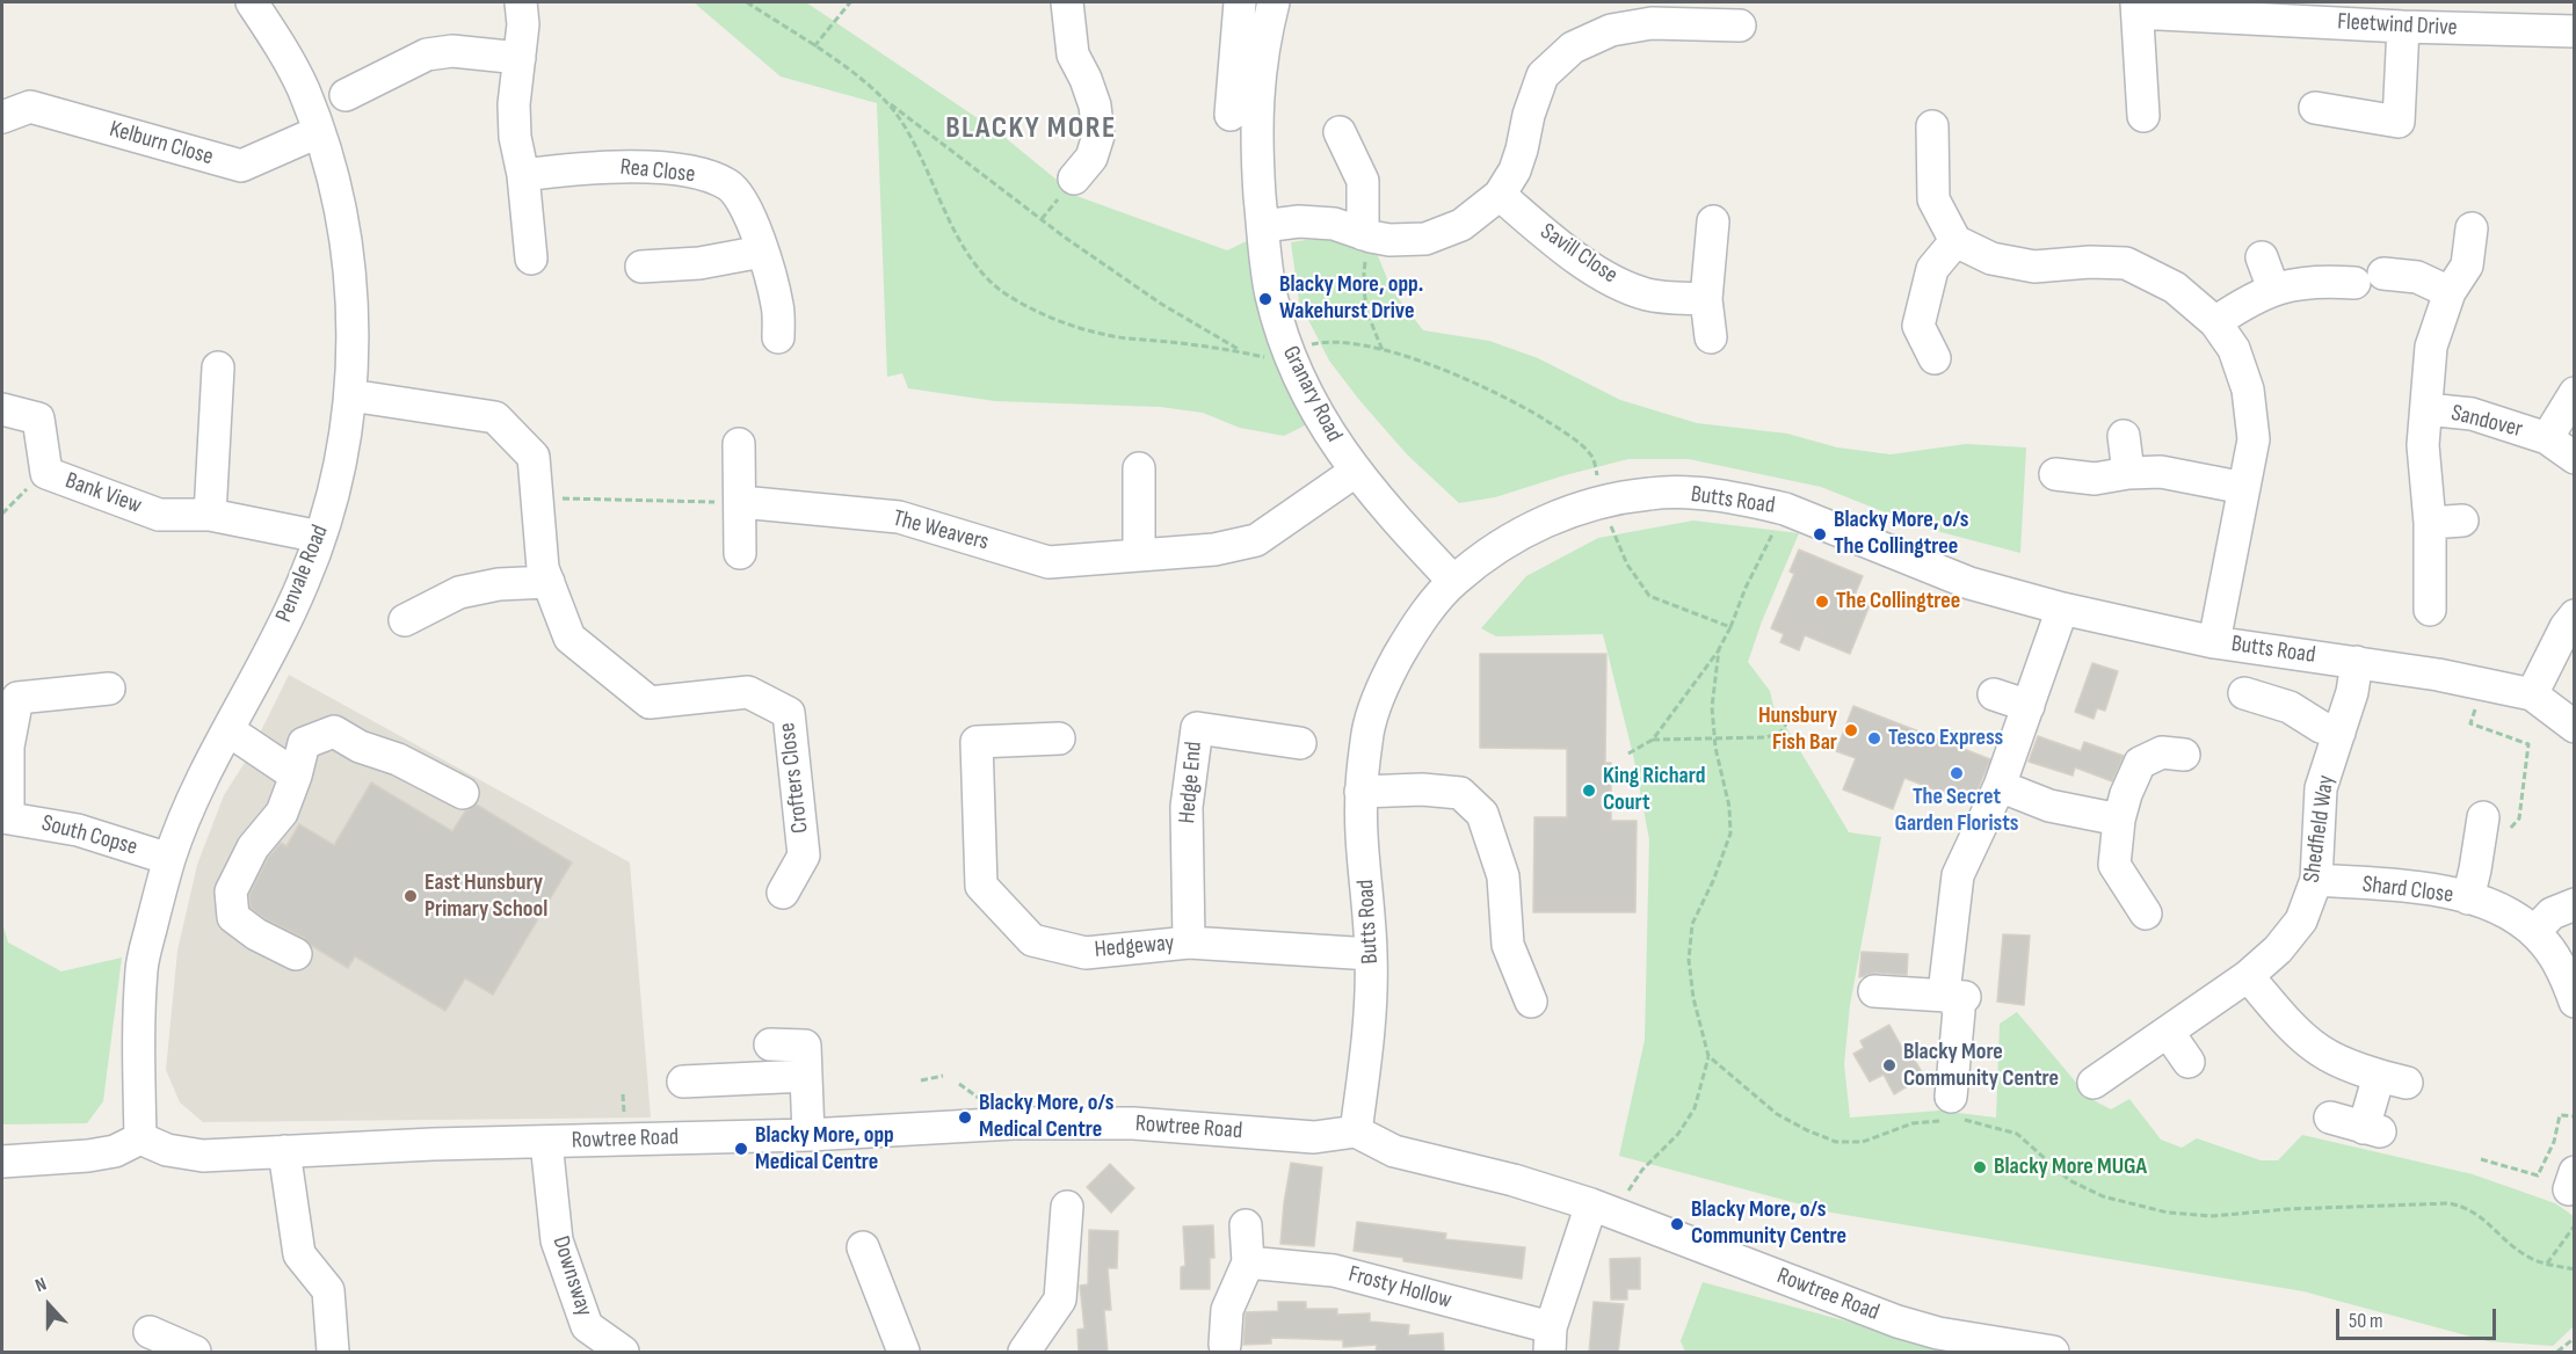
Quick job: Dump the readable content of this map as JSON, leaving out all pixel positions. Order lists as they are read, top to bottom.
{
  "streets": {
    "street": [
      "Fleetwind Drive",
      "Kelburn Close",
      "Rea Close",
      "Savill Close",
      "Granary Road",
      "Sandover",
      "Bank View",
      "Butts Road",
      "The Weavers",
      "Penvale Road",
      "Crofters Close",
      "Hedge End",
      "Shedfield Way",
      "South Copse",
      "Shard Close",
      "Hedgeway",
      "Rowtree Road",
      "Downsway",
      "Frosty Hollow"
    ]
  },
  "crossings": [
    ["Kelburn Close", "Penvale Road"],
    ["Granary Road", "Butts Road"],
    ["Granary Road", "The Weavers"],
    ["Bank View", "Penvale Road"],
    ["Butts Road", "Shedfield Way"],
    ["Butts Road", "Hedgeway"],
    ["Butts Road", "Rowtree Road"],
    ["Penvale Road", "Crofters Close"],
    ["Penvale Road", "South Copse"],
    ["Penvale Road", "Rowtree Road"],
    ["Hedge End", "Hedgeway"],
    ["Shedfield Way", "Shard Close"],
    ["Rowtree Road", "Downsway"],
    ["Rowtree Road", "Frosty Hollow"]
  ],
  "districts": ["BLACKY MORE"],
  "places": [
    "Blacky More, opp. Wakehurst Drive",
    "Blacky More, o/s The Collingtree",
    "The Collingtree",
    "Hunsbury Fish Bar",
    "Tesco Express",
    "The Secret Garden Florists",
    "King Richard Court",
    "East Hunsbury Primary School",
    "Blacky More Community Centre",
    "Blacky More, o/s Medical Centre",
    "Blacky More, opp Medical Centre",
    "Blacky More MUGA",
    "Blacky More, o/s Community Centre"
  ],
  "scale_bar": "50 m",
  "north": "top"
}
